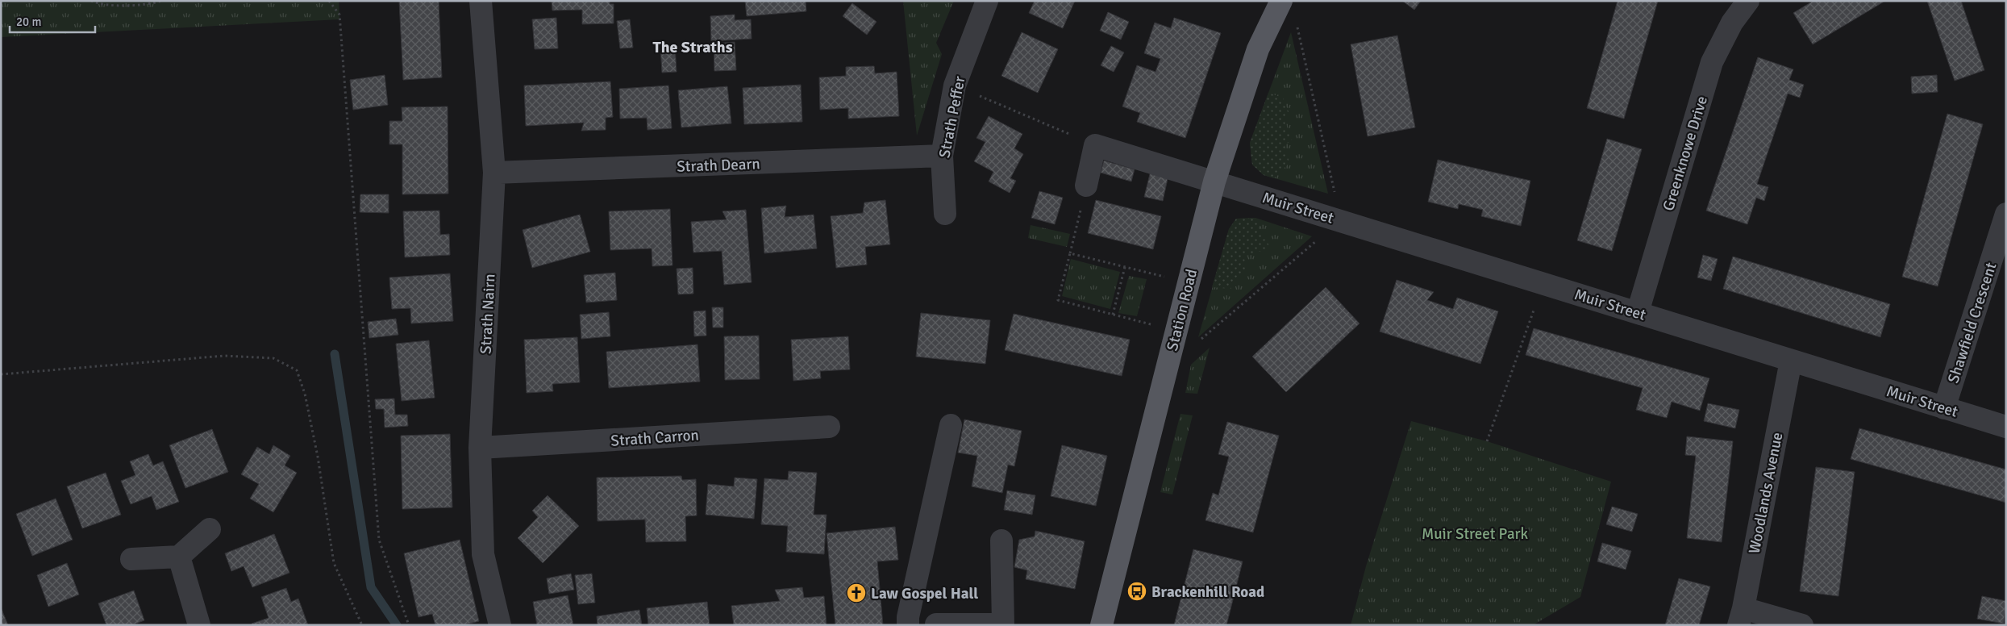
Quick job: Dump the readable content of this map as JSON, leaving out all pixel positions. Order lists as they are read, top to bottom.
{
  "streets": {
    "main road": ["Station Road"],
    "street": [
      "Strath Peffer",
      "Greenknowe Drive",
      "Strath Dearn",
      "Muir Street",
      "Strath Nairn",
      "Shawfield Crescent",
      "Strath Carron",
      "Woodlands Avenue"
    ]
  },
  "crossings": [
    ["Strath Peffer", "Strath Dearn"],
    ["Greenknowe Drive", "Muir Street"],
    ["Strath Dearn", "Strath Nairn"],
    ["Muir Street", "Station Road"],
    ["Muir Street", "Shawfield Crescent"],
    ["Muir Street", "Woodlands Avenue"],
    ["Strath Nairn", "Strath Carron"]
  ],
  "districts": ["The Straths"],
  "parks": ["Muir Street Park"],
  "places": {
    "bus stop": ["Brackenhill Road"],
    "church": ["Law Gospel Hall"]
  },
  "scale_bar": "20 m"
}
